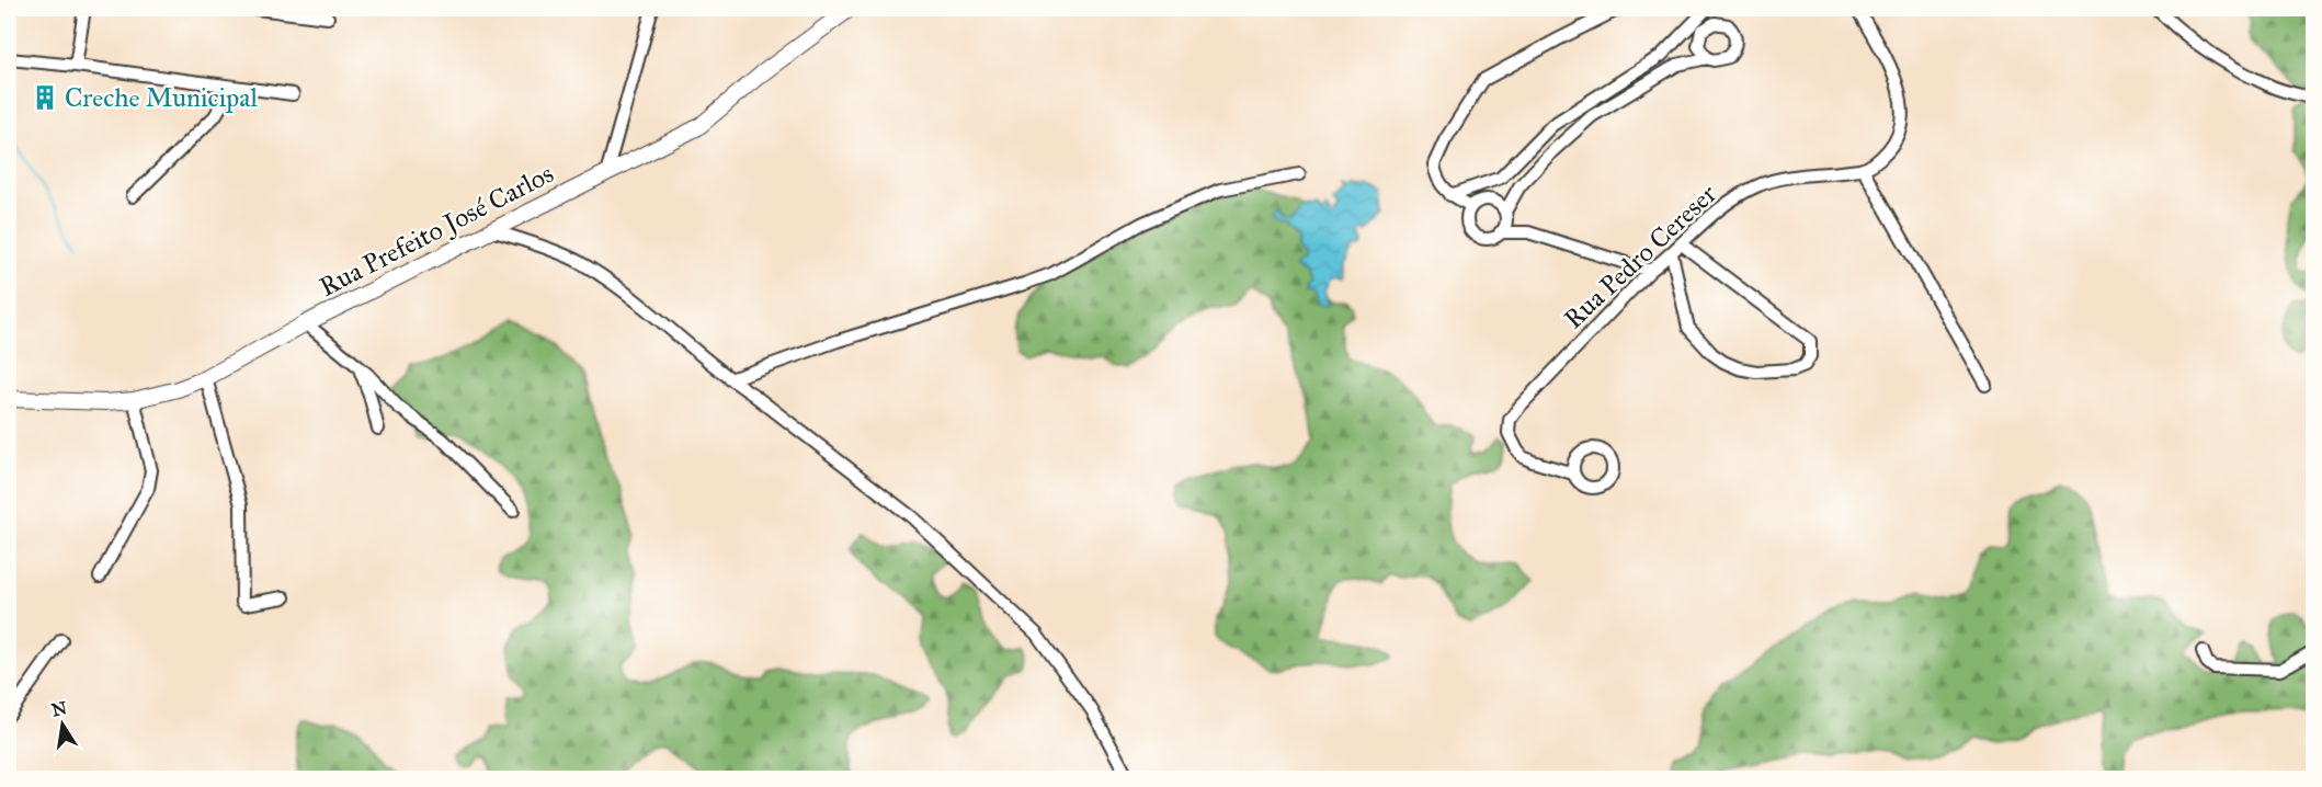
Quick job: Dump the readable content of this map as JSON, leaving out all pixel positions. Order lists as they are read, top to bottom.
{
  "streets": {
    "main road": ["Rua Prefeito José Carlos"],
    "street": ["Rua Pedro Cereser"]
  },
  "places": {
    "building": ["Creche Municipal"]
  },
  "north": "top"
}
